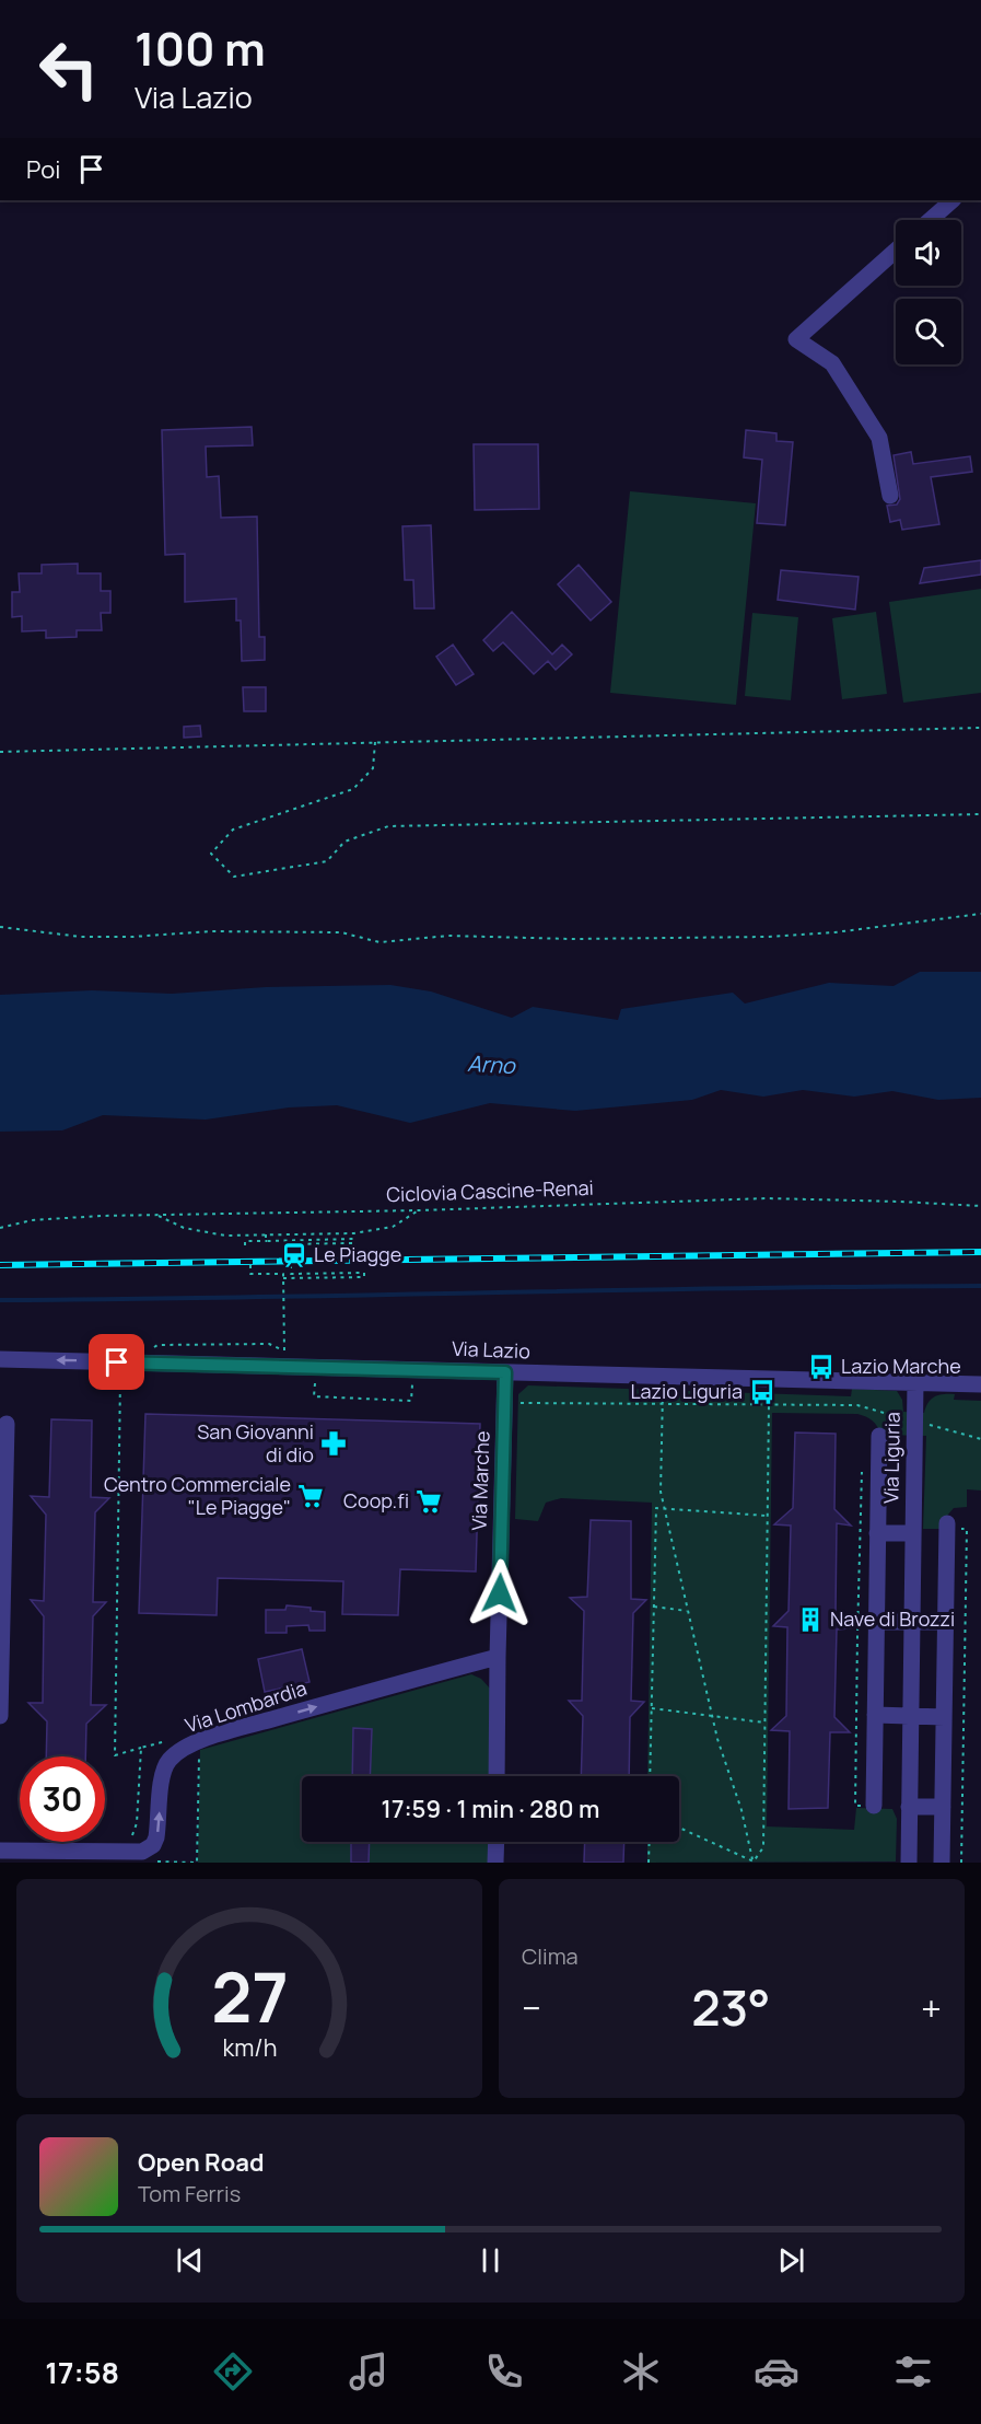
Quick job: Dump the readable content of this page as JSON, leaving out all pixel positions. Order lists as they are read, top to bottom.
{
  "streets": {
    "street": [
      "Via Lazio",
      "Via Liguria",
      "Via Marche",
      "Via Lombardia"
    ],
    "path": ["Ciclovia Cascine-Renai"]
  },
  "crossings": [
    ["Via Lazio", "Via Liguria"],
    ["Via Lazio", "Via Marche"],
    ["Via Marche", "Via Lombardia"]
  ],
  "one_way": ["Via Lombardia"],
  "water": ["Arno"],
  "places": {
    "station": ["Le Piagge"],
    "bus stop": ["Lazio Marche", "Lazio Liguria"],
    "pharmacy": ["San Giovanni di dio"],
    "supermarket": ["Centro Commerciale \"Le Piagge\"", "Coop.fi"],
    "building": ["Nave di Brozzi"]
  },
  "page": {
    "turn": ["100 m", "Via Lazio"],
    "then": "Poi",
    "limit": "30",
    "trip": "17:59 · 1 min · 280 m",
    "tile": "Clima",
    "heat": ["−", "23°", "+"],
    "song": ["Open Road", "Tom Ferris"],
    "tabs": "17:58",
    "gauge": ["27", "km/h"]
  }
}
